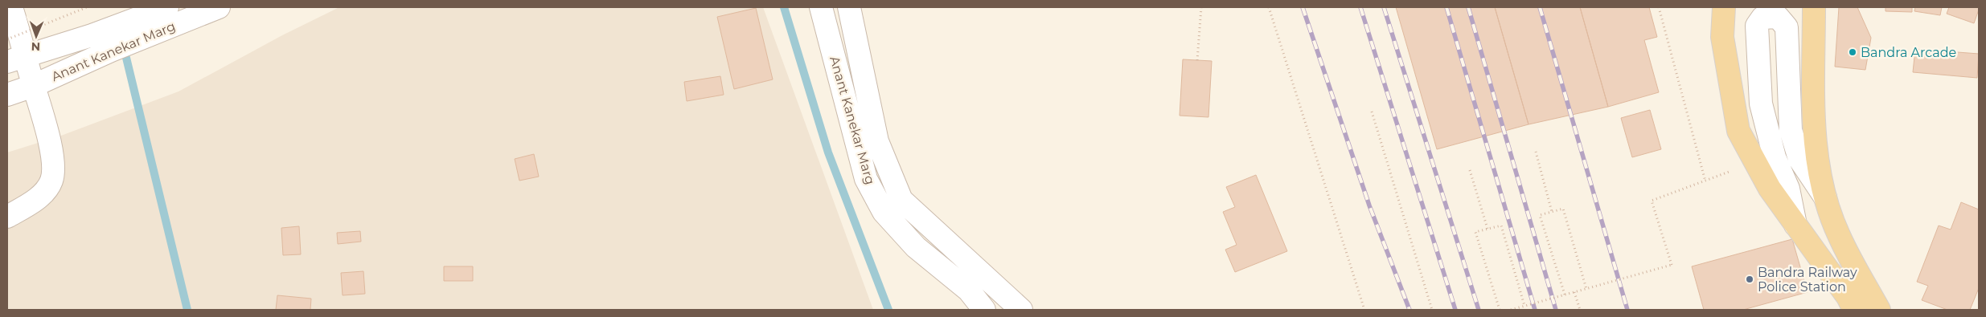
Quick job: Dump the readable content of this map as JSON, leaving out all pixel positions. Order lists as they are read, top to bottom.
{
  "streets": {
    "street": ["Anant Kanekar Marg"]
  },
  "places": ["Bandra Arcade", "Bandra Railway Police Station"],
  "north": "bottom"
}
